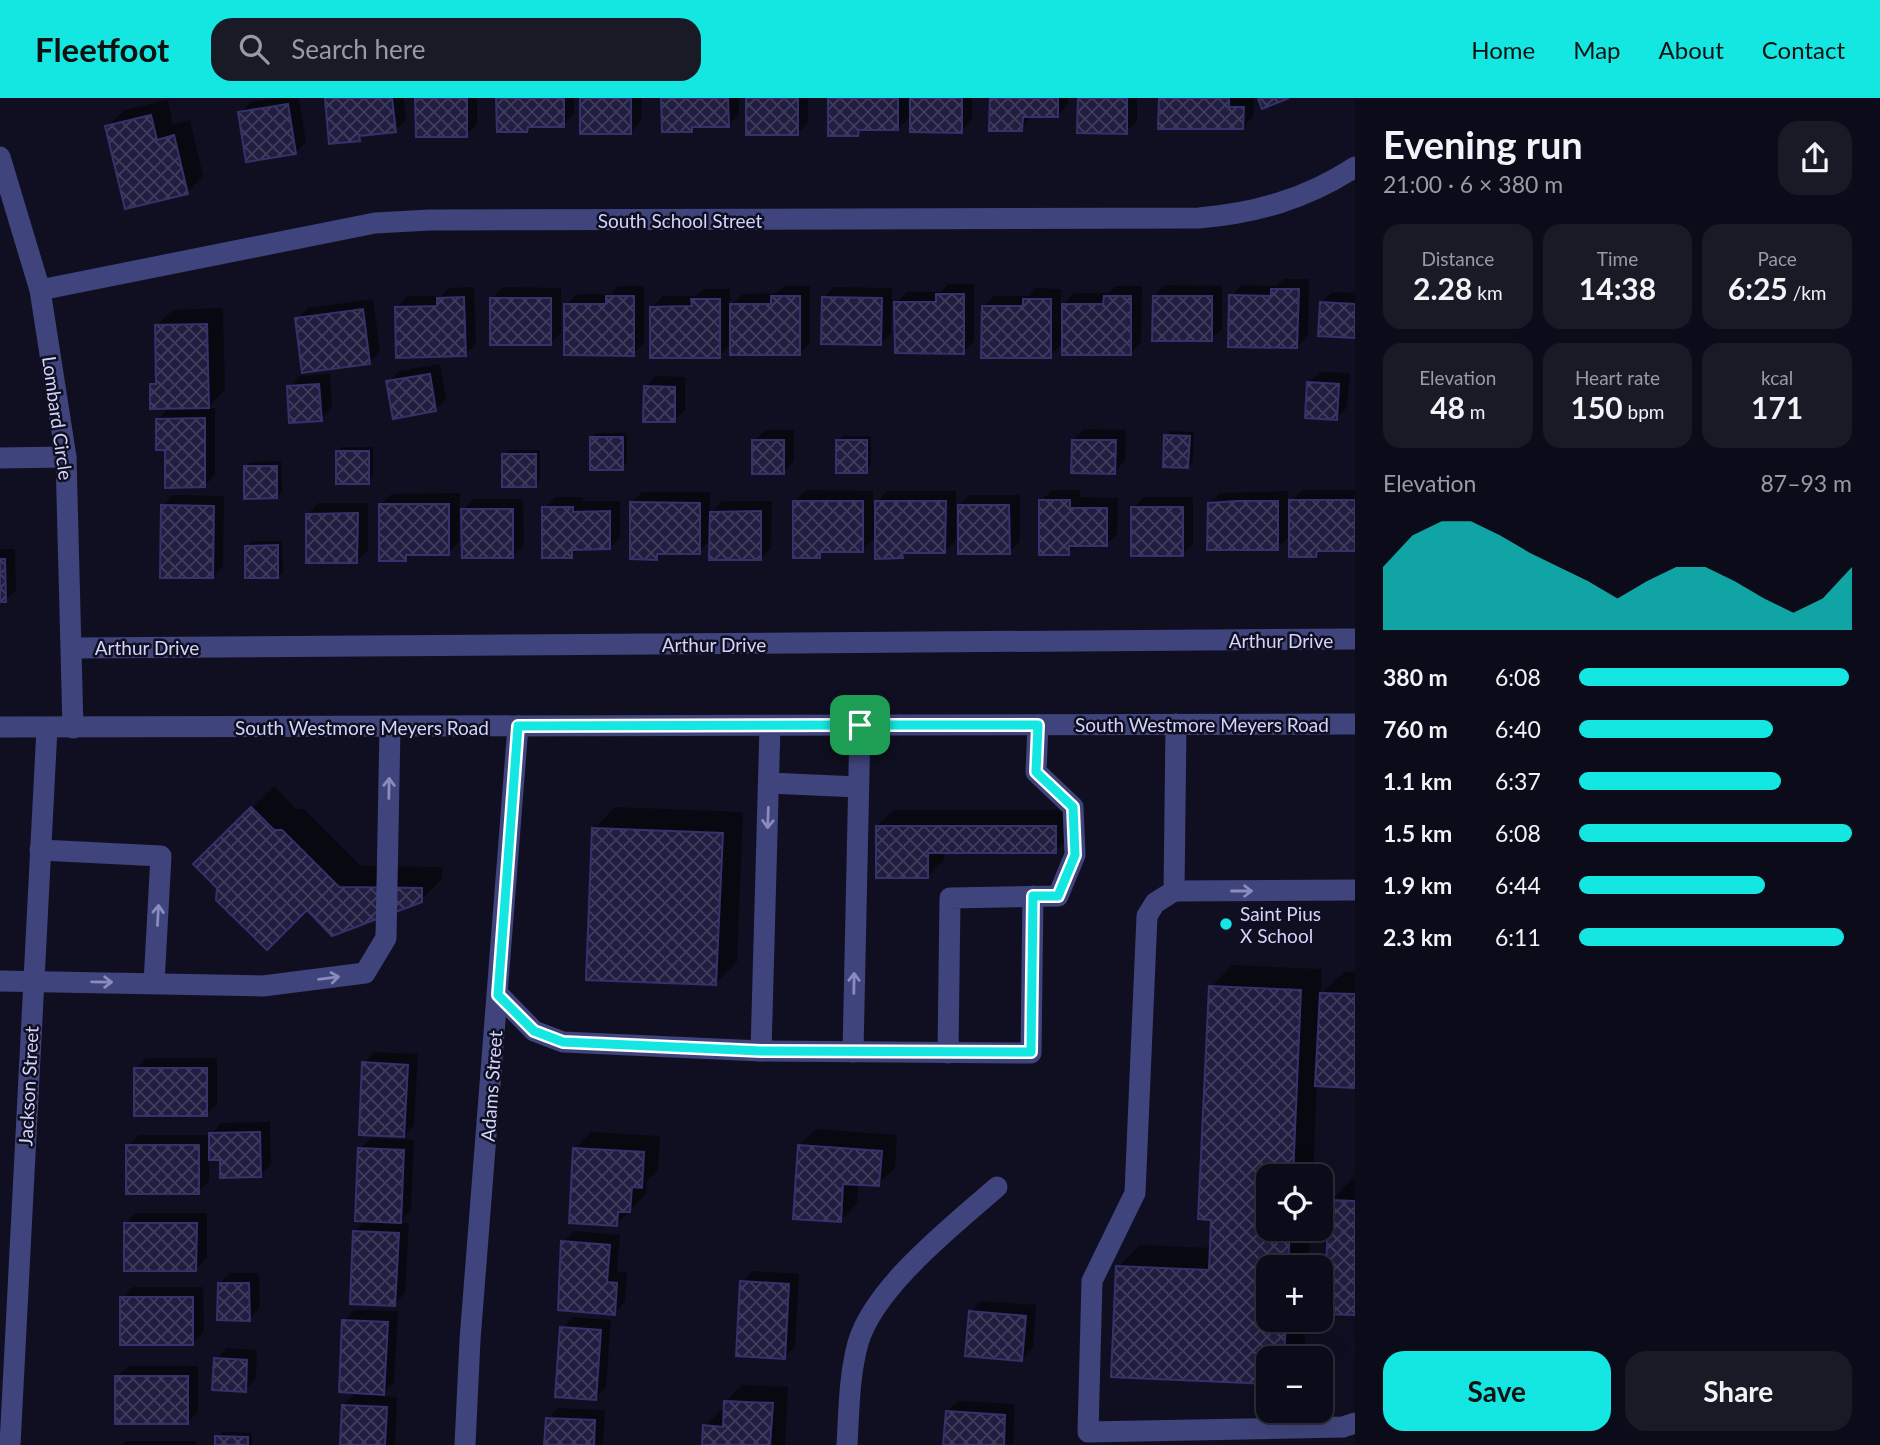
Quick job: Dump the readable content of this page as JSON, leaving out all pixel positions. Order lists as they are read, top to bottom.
{
  "streets": {
    "street": [
      "South School Street",
      "Lombard Circle",
      "Arthur Drive",
      "South Westmore Meyers Road",
      "Jackson Street",
      "Adams Street"
    ]
  },
  "crossings": [
    ["South School Street", "Lombard Circle"],
    ["Lombard Circle", "Arthur Drive"],
    ["Lombard Circle", "South Westmore Meyers Road"],
    ["South Westmore Meyers Road", "Jackson Street"],
    ["South Westmore Meyers Road", "Adams Street"]
  ],
  "places": ["Saint Pius X School"],
  "page": {
    "header": "Fleetfoot",
    "search": "Search here",
    "nav": [
      "Home",
      "Map",
      "About",
      "Contact"
    ],
    "heading": ["Evening run", "21:00 · 6 × 380 m"],
    "stats": [
      ["Distance", "2.28 km"],
      ["Time", "14:38"],
      ["Pace", "6:25 /km"],
      ["Elevation", "48 m"],
      ["Heart rate", "150 bpm"],
      ["kcal", "171"]
    ],
    "chart": ["Elevation", "87–93 m"],
    "list": [
      {
        "name": "380 m",
        "note": "6:08"
      },
      {
        "name": "760 m",
        "note": "6:40"
      },
      {
        "name": "1.1 km",
        "note": "6:37"
      },
      {
        "name": "1.5 km",
        "note": "6:08"
      },
      {
        "name": "1.9 km",
        "note": "6:44"
      },
      {
        "name": "2.3 km",
        "note": "6:11"
      }
    ],
    "map_buttons": ["+", "−"],
    "buttons": ["Save", "Share"]
  }
}
